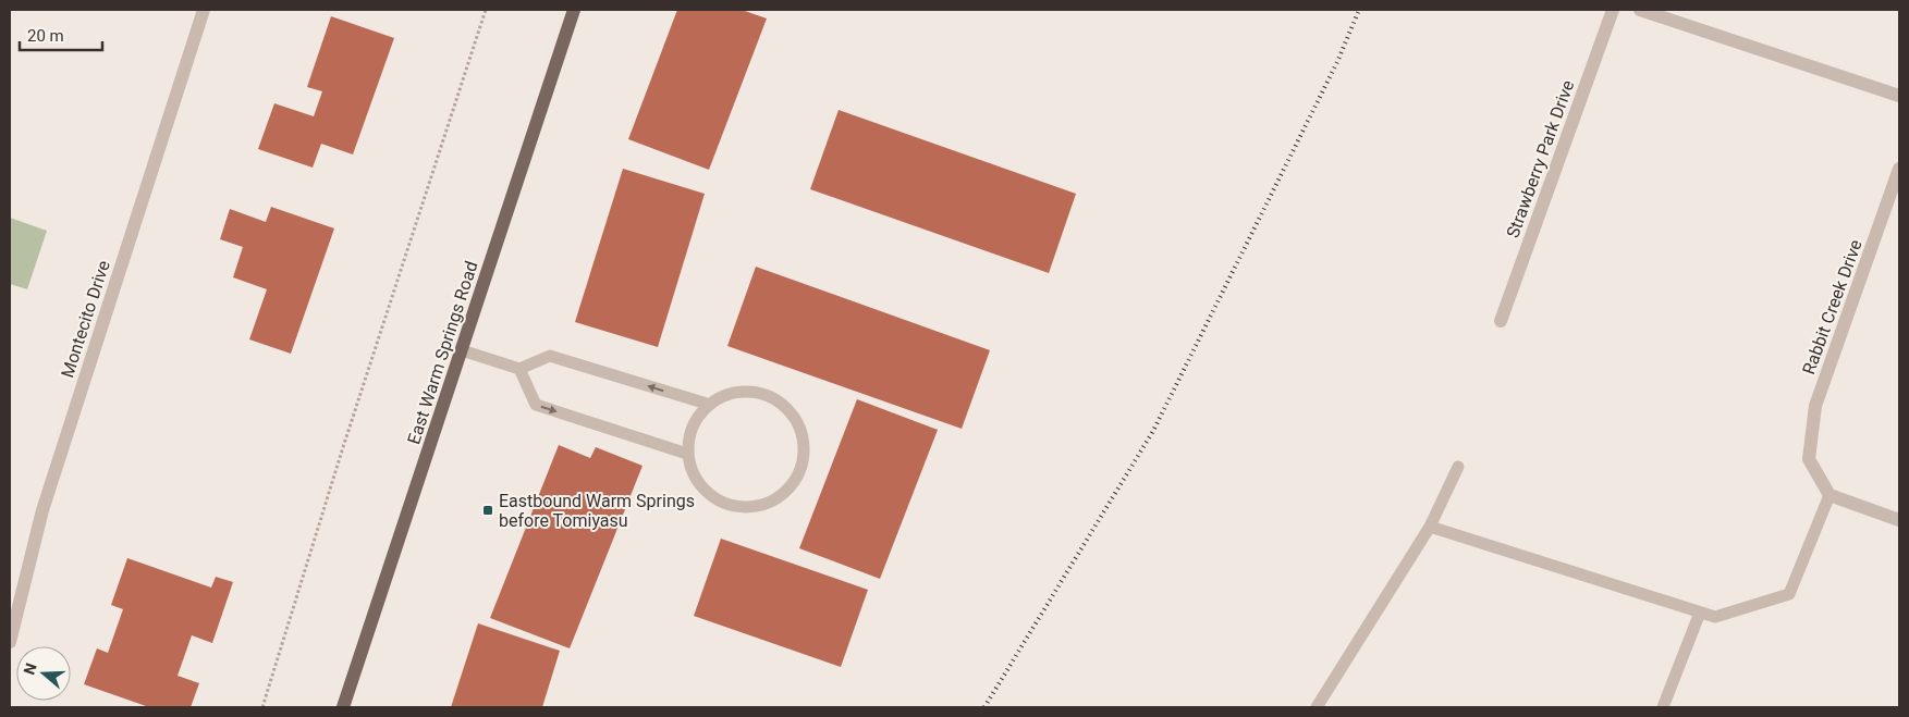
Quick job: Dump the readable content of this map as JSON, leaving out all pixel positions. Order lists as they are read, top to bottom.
{
  "streets": {
    "main road": ["East Warm Springs Road"],
    "street": ["Strawberry Park Drive", "Rabbit Creek Drive", "Montecito Drive"]
  },
  "places": {
    "transit": ["Eastbound Warm Springs before Tomiyasu"]
  },
  "scale_bar": "20 m",
  "north": "left"
}
